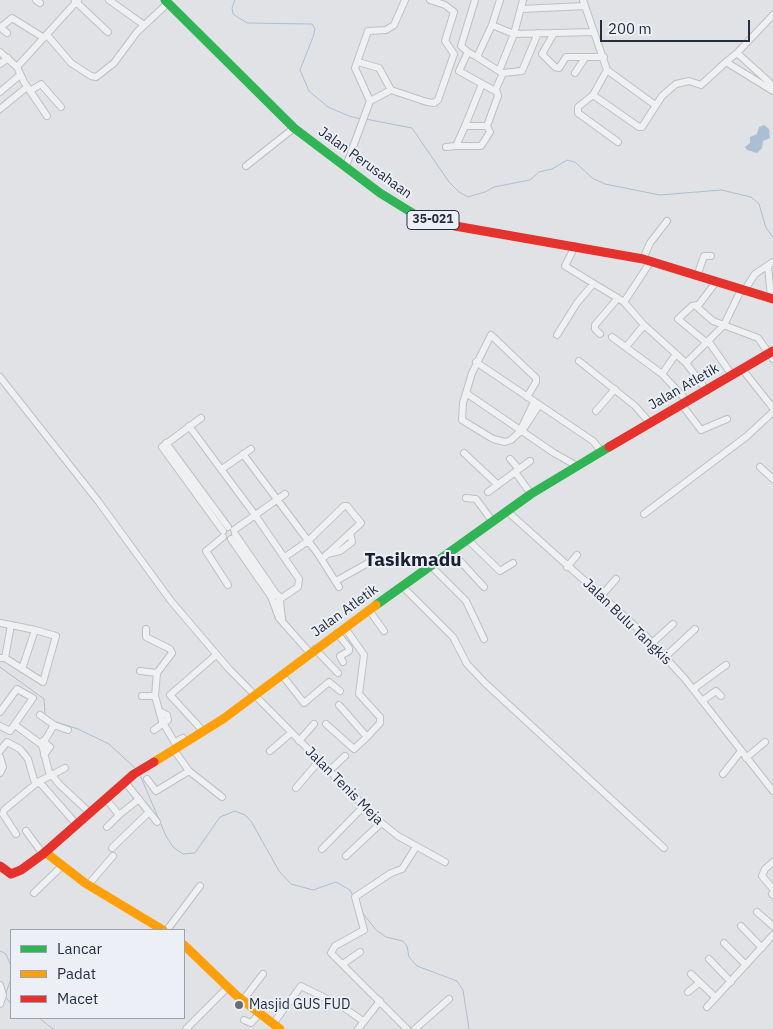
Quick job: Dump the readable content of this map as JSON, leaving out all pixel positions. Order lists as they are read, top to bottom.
{
  "streets": {
    "street": [
      "Jalan Perusahaan",
      "35-021",
      "Jalan Atletik",
      "Jalan Bulu Tangkis",
      "Jalan Tenis Meja"
    ]
  },
  "crossings": [
    ["Jalan Atletik", "Jalan Bulu Tangkis"],
    ["Jalan Atletik", "Jalan Tenis Meja"]
  ],
  "districts": ["Tasikmadu"],
  "places": ["Masjid GUS FUD"],
  "legend": ["Lancar", "Padat", "Macet"],
  "scale_bar": "200 m"
}
